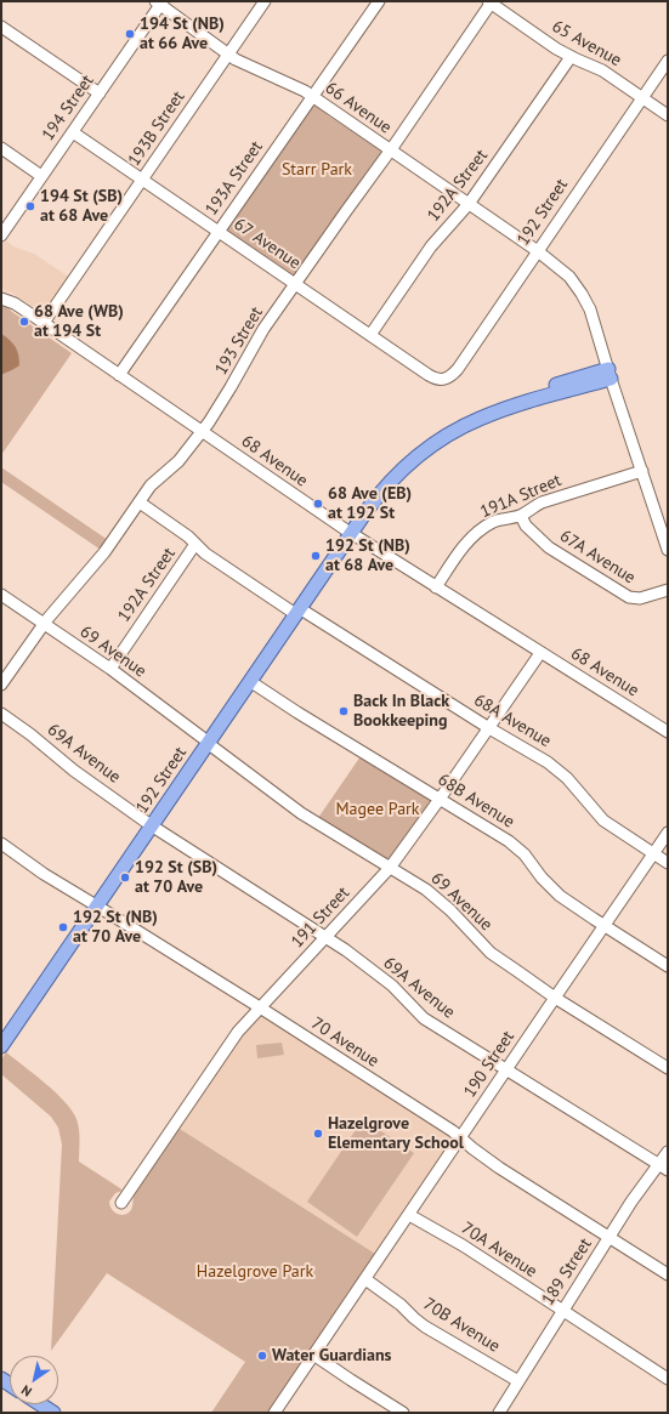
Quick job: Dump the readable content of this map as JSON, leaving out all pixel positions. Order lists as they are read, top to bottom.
{
  "streets": {
    "main road": ["192 Street"],
    "street": [
      "65 Avenue",
      "194 Street",
      "66 Avenue",
      "193B Street",
      "193A Street",
      "192A Street",
      "67 Avenue",
      "193 Street",
      "68 Avenue",
      "191A Street",
      "67A Avenue",
      "69 Avenue",
      "68A Avenue",
      "69A Avenue",
      "68B Avenue",
      "191 Street",
      "70 Avenue",
      "190 Street",
      "70A Avenue",
      "189 Street",
      "70B Avenue"
    ]
  },
  "crossings": [
    ["65 Avenue", "192A Street"],
    ["65 Avenue", "192 Street"],
    ["65 Avenue", "193 Street"],
    ["194 Street", "66 Avenue"],
    ["194 Street", "67 Avenue"],
    ["66 Avenue", "193B Street"],
    ["66 Avenue", "193A Street"],
    ["66 Avenue", "192A Street"],
    ["66 Avenue", "192 Street"],
    ["66 Avenue", "193 Street"],
    ["193B Street", "67 Avenue"],
    ["193B Street", "68 Avenue"],
    ["193A Street", "67 Avenue"],
    ["193A Street", "68 Avenue"],
    ["192A Street", "67 Avenue"],
    ["192A Street", "69 Avenue"],
    ["192A Street", "68A Avenue"],
    ["192 Street", "67 Avenue"],
    ["192 Street", "68 Avenue"],
    ["192 Street", "69 Avenue"],
    ["192 Street", "68A Avenue"],
    ["192 Street", "69A Avenue"],
    ["192 Street", "68B Avenue"],
    ["192 Street", "70 Avenue"],
    ["67 Avenue", "193 Street"],
    ["193 Street", "68 Avenue"],
    ["193 Street", "69 Avenue"],
    ["193 Street", "68A Avenue"],
    ["68 Avenue", "191A Street"],
    ["68 Avenue", "191 Street"],
    ["191A Street", "67A Avenue"],
    ["69 Avenue", "191 Street"],
    ["69 Avenue", "190 Street"],
    ["68A Avenue", "191 Street"],
    ["68A Avenue", "190 Street"],
    ["69A Avenue", "191 Street"],
    ["69A Avenue", "190 Street"],
    ["69A Avenue", "189 Street"],
    ["68B Avenue", "191 Street"],
    ["68B Avenue", "190 Street"],
    ["191 Street", "70 Avenue"],
    ["70 Avenue", "190 Street"],
    ["70 Avenue", "189 Street"],
    ["190 Street", "70A Avenue"],
    ["190 Street", "70B Avenue"],
    ["70A Avenue", "189 Street"],
    ["189 Street", "70B Avenue"]
  ],
  "parks": ["Starr Park", "Magee Park", "Hazelgrove Park"],
  "places": [
    "194 St (NB) at 66 Ave",
    "194 St (SB) at 68 Ave",
    "68 Ave (WB) at 194 St",
    "68 Ave (EB) at 192 St",
    "192 St (NB) at 68 Ave",
    "Back In Black Bookkeeping",
    "192 St (SB) at 70 Ave",
    "192 St (NB) at 70 Ave",
    "Hazelgrove Elementary School",
    "Water Guardians"
  ],
  "north": "bottom left"
}
